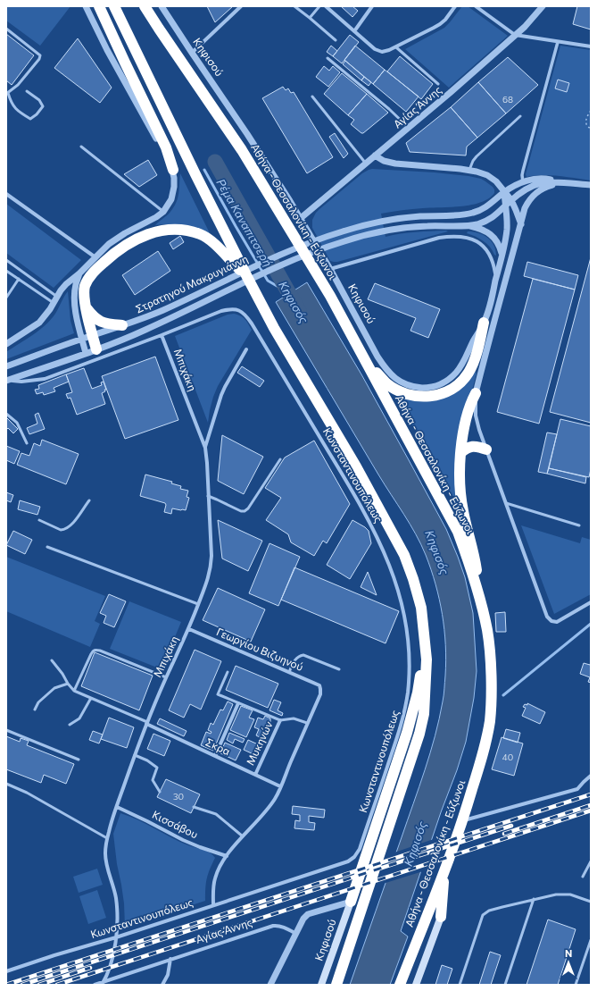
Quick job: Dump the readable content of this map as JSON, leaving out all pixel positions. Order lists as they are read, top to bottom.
{
  "streets": {
    "highway": ["Αθήνα - Θεσσαλονίκη - Εύζωνοι"],
    "main road": ["Κηφισού"],
    "street": [
      "Αγίας Άννης",
      "Στρατηγού Μακρυγιάννη",
      "Μπιχάκη",
      "Κωνσταντινουπόλεως",
      "Γεωργίου Βιζυηνού",
      "Μυκηνών",
      "Σκρα",
      "Κισσάβου"
    ]
  },
  "crossings": [
    ["Κηφισού", "Αγίας Άννης"],
    ["Κηφισού", "Στρατηγού Μακρυγιάννη"],
    ["Αγίας Άννης", "Μπιχάκη"],
    ["Στρατηγού Μακρυγιάννη", "Κωνσταντινουπόλεως"],
    ["Μπιχάκη", "Κωνσταντινουπόλεως"],
    ["Μπιχάκη", "Γεωργίου Βιζυηνού"],
    ["Μπιχάκη", "Σκρα"],
    ["Μπιχάκη", "Κισσάβου"],
    ["Μυκηνών", "Σκρα"]
  ],
  "water": ["Ρέμα Καναπιτσερή", "Κηφισός"],
  "house_numbers": ["68", "40", "30"],
  "north": "top"
}
